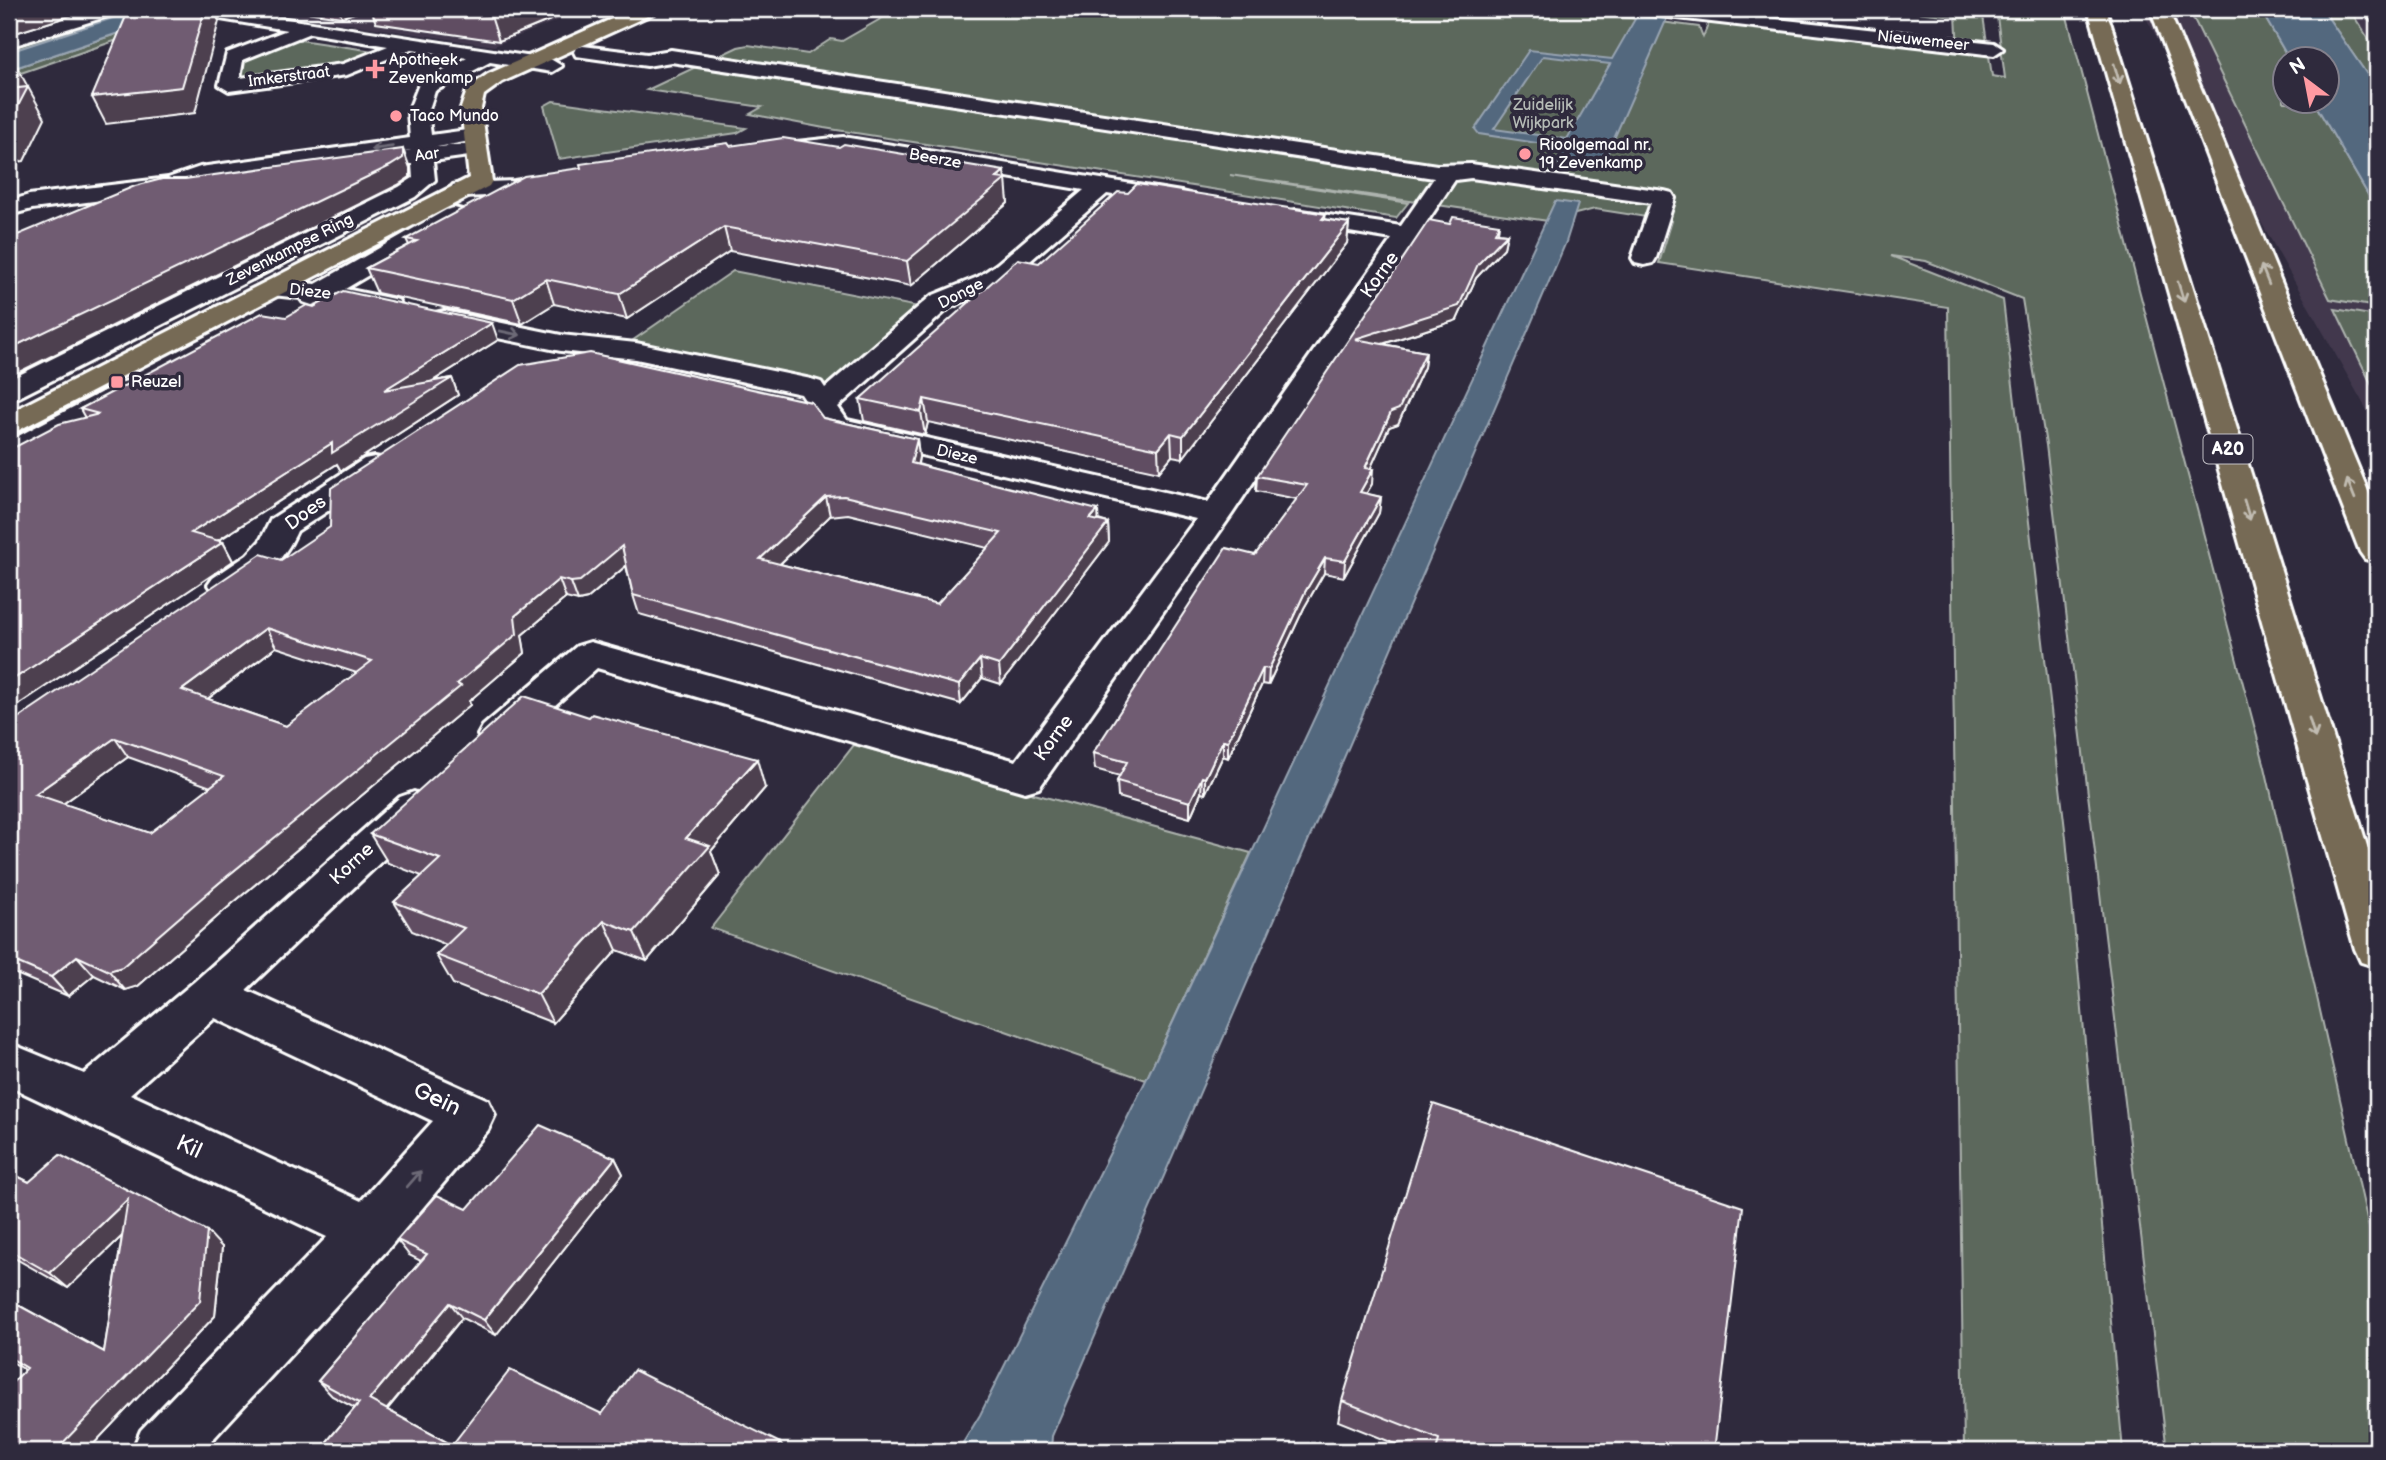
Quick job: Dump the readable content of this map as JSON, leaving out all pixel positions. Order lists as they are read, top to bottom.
{
  "streets": {
    "main road": ["Zevenkampse Ring", "A20"],
    "street": [
      "Nieuwemeer",
      "Imkerstraat",
      "Aar",
      "Beerze",
      "Korne",
      "Dieze",
      "Donge",
      "Does",
      "Gein",
      "Kil"
    ]
  },
  "crossings": [
    ["Aar", "Zevenkampse Ring"],
    ["Beerze", "Donge"],
    ["Zevenkampse Ring", "Dieze"],
    ["Korne", "Dieze"],
    ["Korne", "Gein"],
    ["Dieze", "Donge"],
    ["Gein", "Kil"]
  ],
  "parks": ["Zuidelijk Wijkpark"],
  "places": {
    "health": ["Apotheek Zevenkamp"],
    "other": ["Taco Mundo", "Rioolgemaal nr. 19 Zevenkamp"],
    "transit": ["Reuzel"]
  },
  "north": "top left"
}
